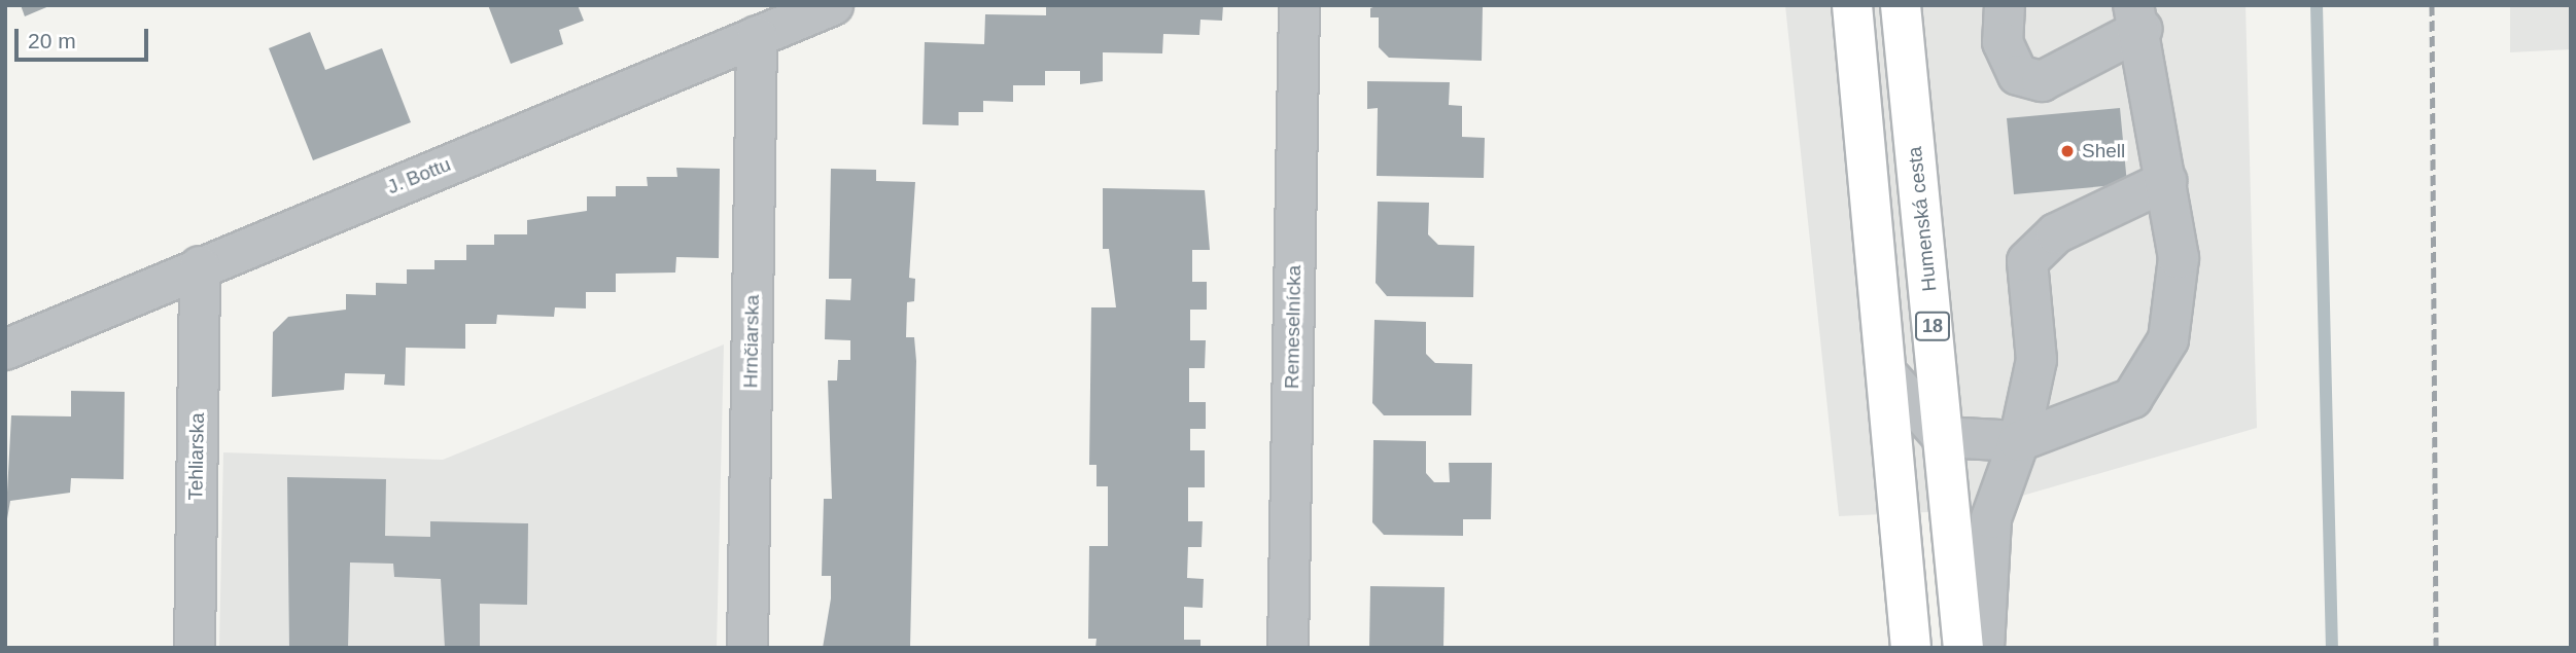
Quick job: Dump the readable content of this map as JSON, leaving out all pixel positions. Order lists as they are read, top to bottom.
{
  "streets": {
    "main road": ["Humenská cesta", "18"],
    "street": [
      "J. Bottu",
      "Remeselnícka",
      "Hrnčiarska",
      "Tehliarska"
    ]
  },
  "crossings": [
    ["J. Bottu", "Hrnčiarska"],
    ["J. Bottu", "Tehliarska"]
  ],
  "places": ["Shell"],
  "scale_bar": "20 m"
}
